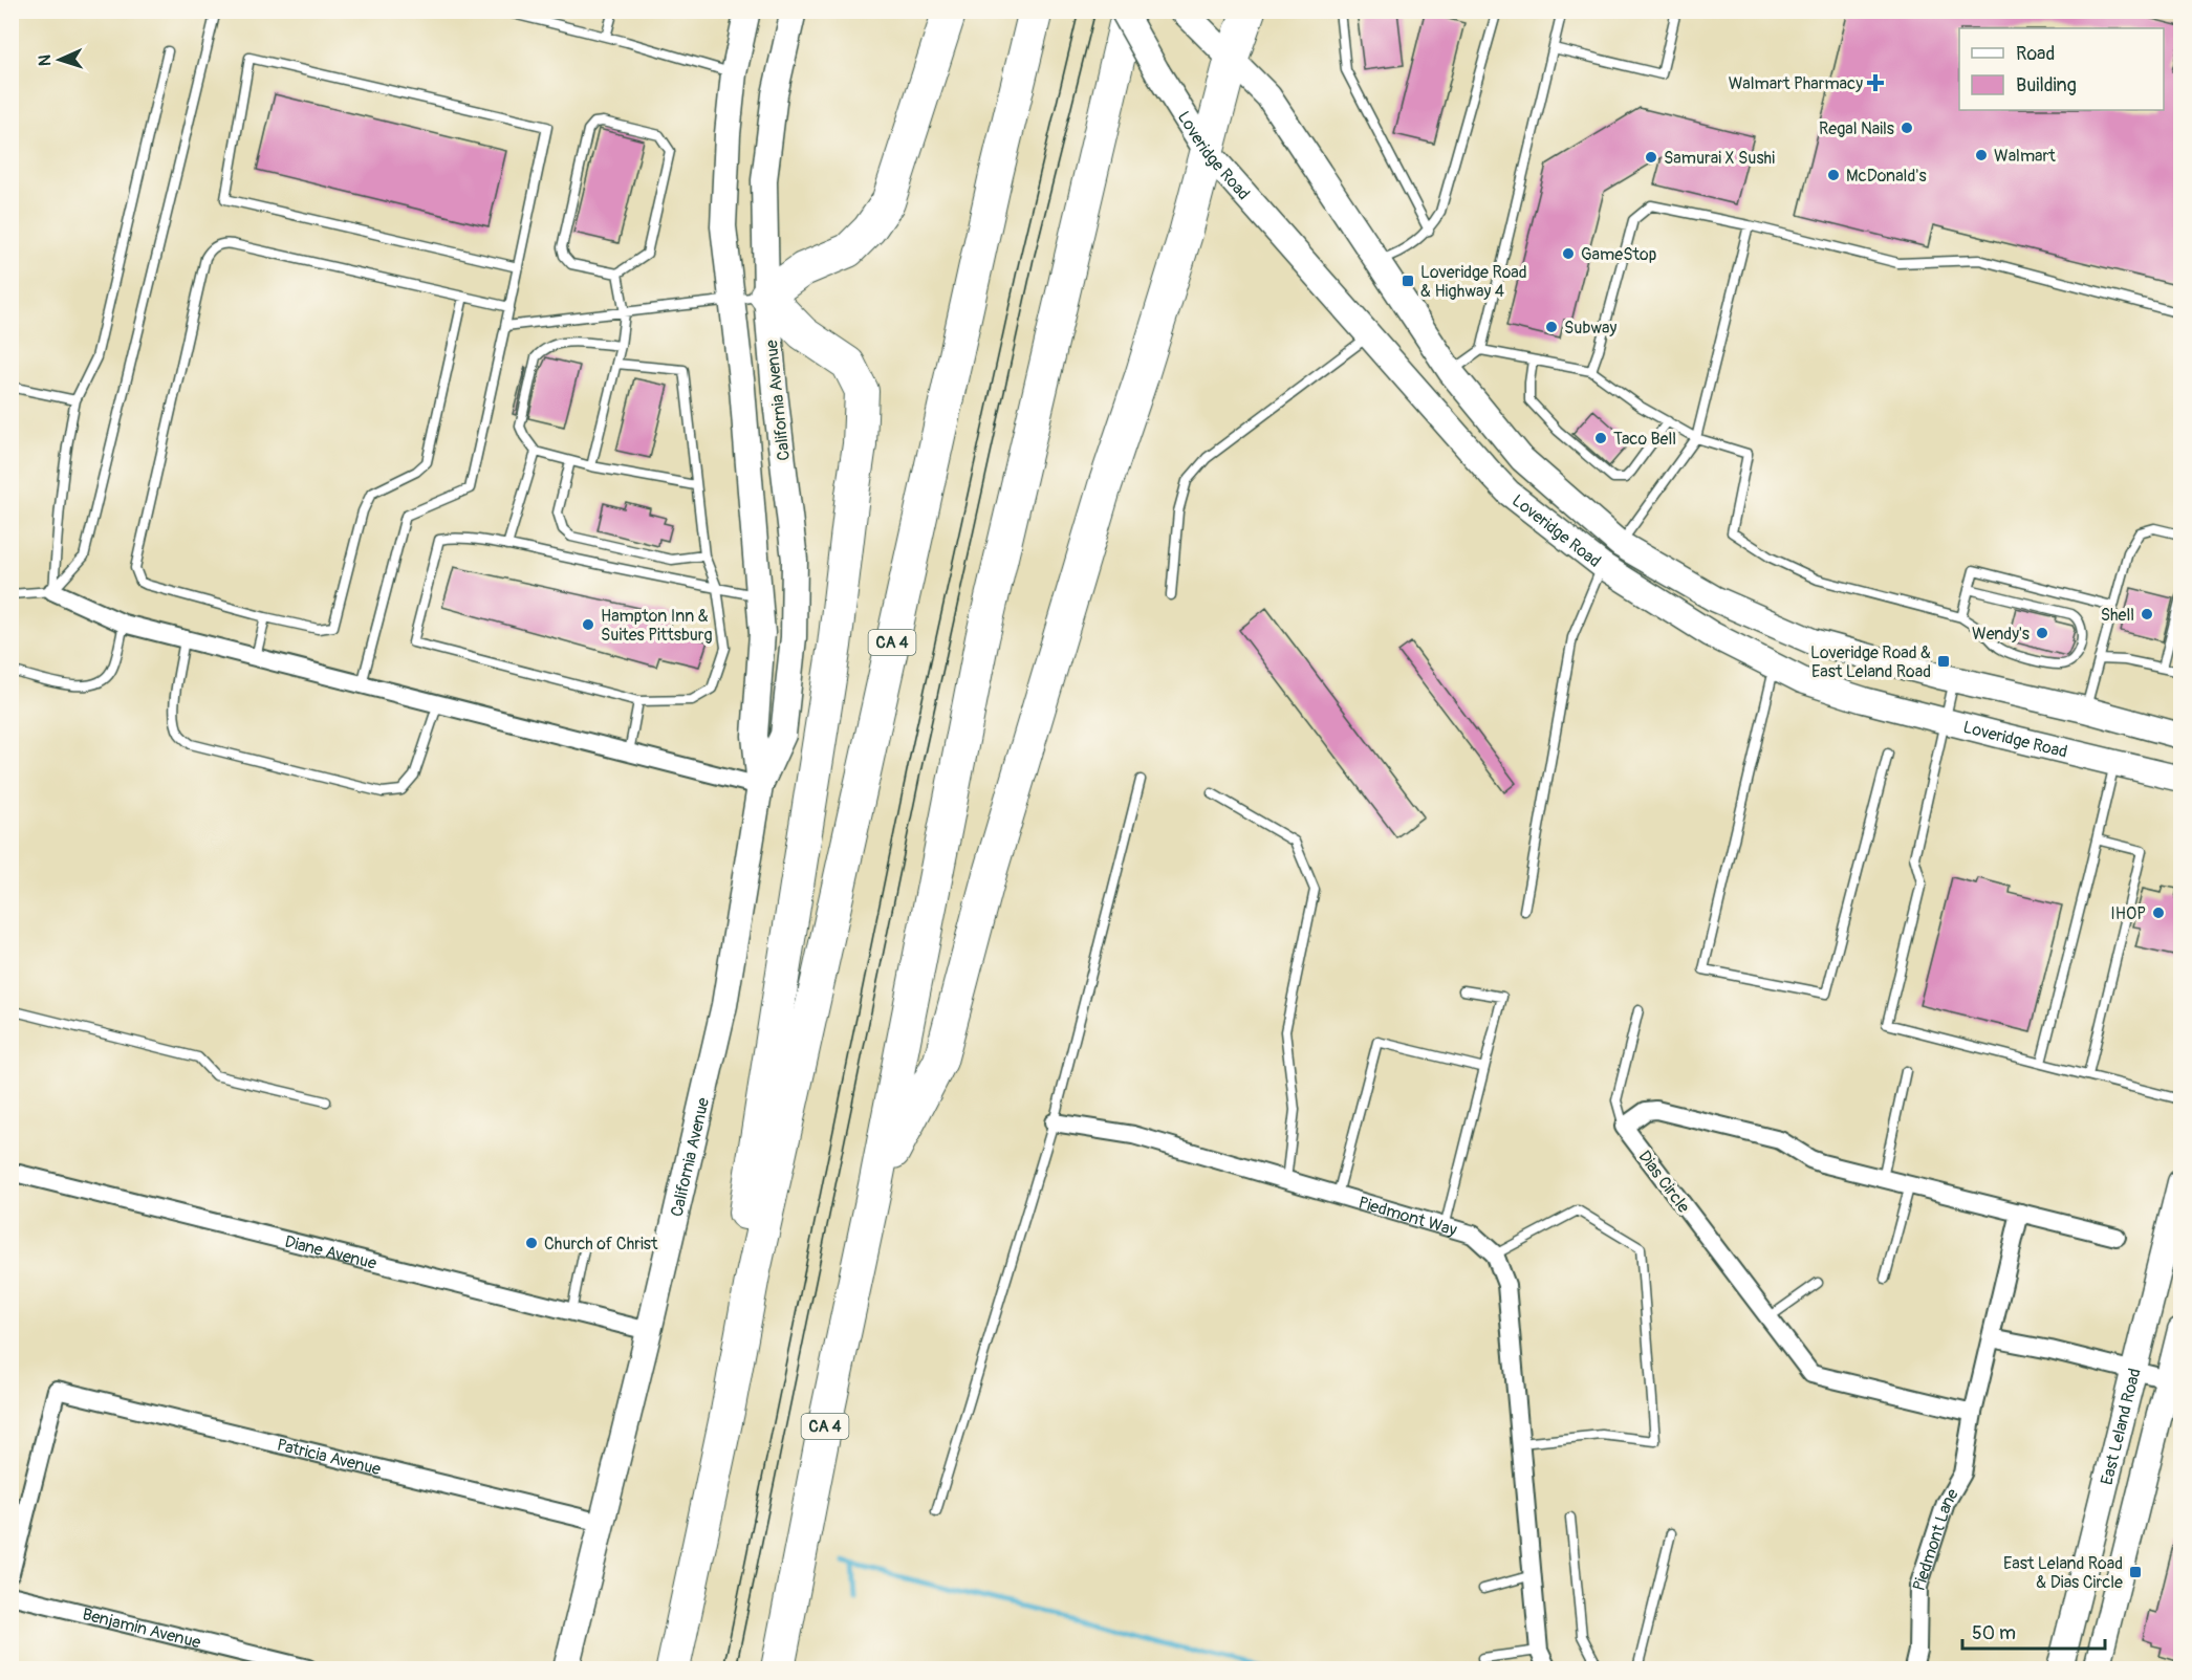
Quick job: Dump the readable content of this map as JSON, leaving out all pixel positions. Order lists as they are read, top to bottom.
{
  "streets": {
    "highway": ["CA 4"],
    "main road": ["Loveridge Road", "California Avenue", "East Leland Road"],
    "street": [
      "Dias Circle",
      "Piedmont Way",
      "Diane Avenue",
      "Patricia Avenue",
      "Piedmont Lane",
      "Benjamin Avenue"
    ]
  },
  "crossings": [
    ["California Avenue", "Diane Avenue"],
    ["California Avenue", "Patricia Avenue"],
    ["Dias Circle", "Piedmont Lane"]
  ],
  "places": {
    "health": ["Walmart Pharmacy"],
    "other": [
      "Regal Nails",
      "Walmart",
      "Samurai X Sushi",
      "McDonald's",
      "GameStop",
      "Subway",
      "Taco Bell",
      "Shell",
      "Hampton Inn & Suites Pittsburg",
      "Wendy's",
      "IHOP",
      "Church of Christ"
    ],
    "transit": ["Loveridge Road & Highway 4", "Loveridge Road & East Leland Road", "East Leland Road & Dias Circle"]
  },
  "legend": ["Road", "Building"],
  "scale_bar": "50 m",
  "north": "left"
}
